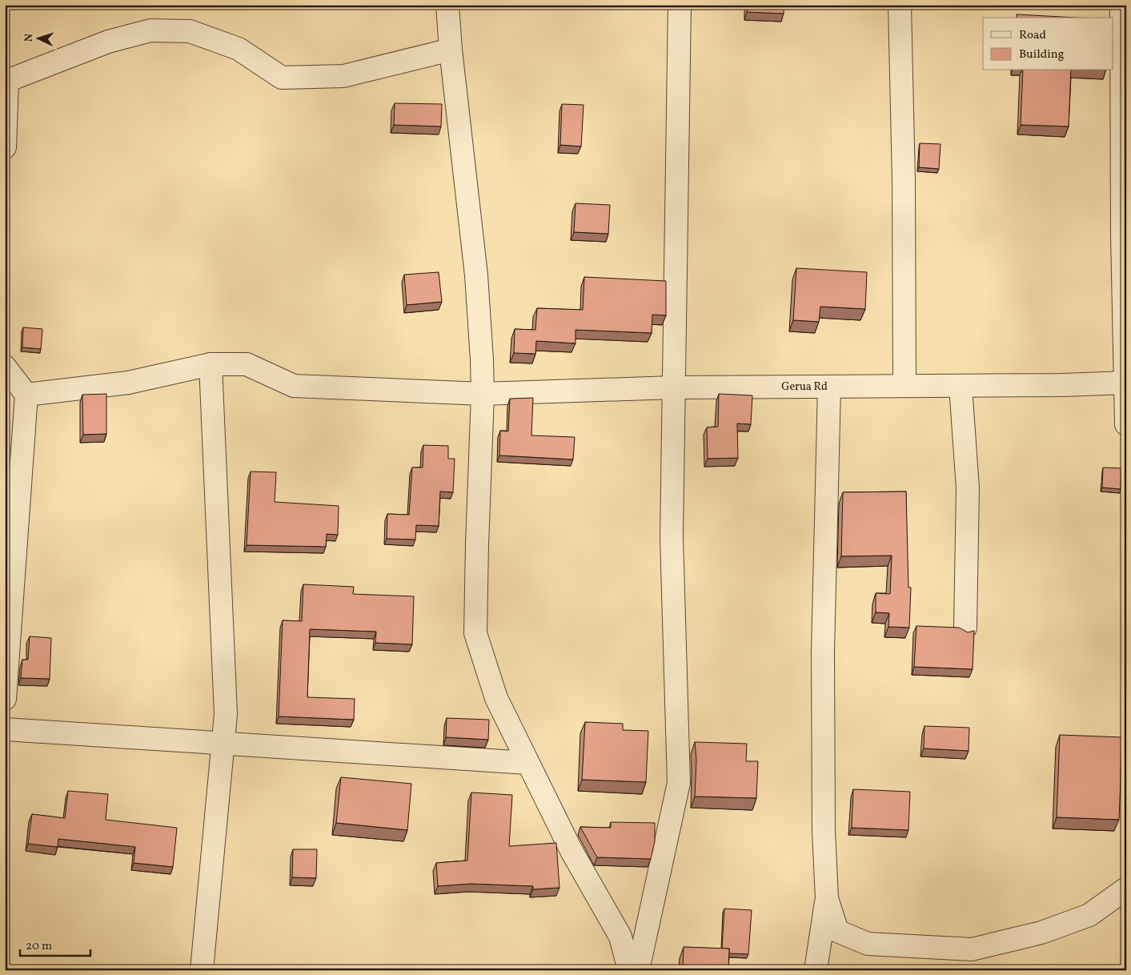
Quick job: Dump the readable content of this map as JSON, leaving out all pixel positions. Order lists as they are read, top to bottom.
{
  "streets": {
    "street": ["Gerua Rd"]
  },
  "legend": ["Road", "Building"],
  "scale_bar": "20 m",
  "north": "left"
}
